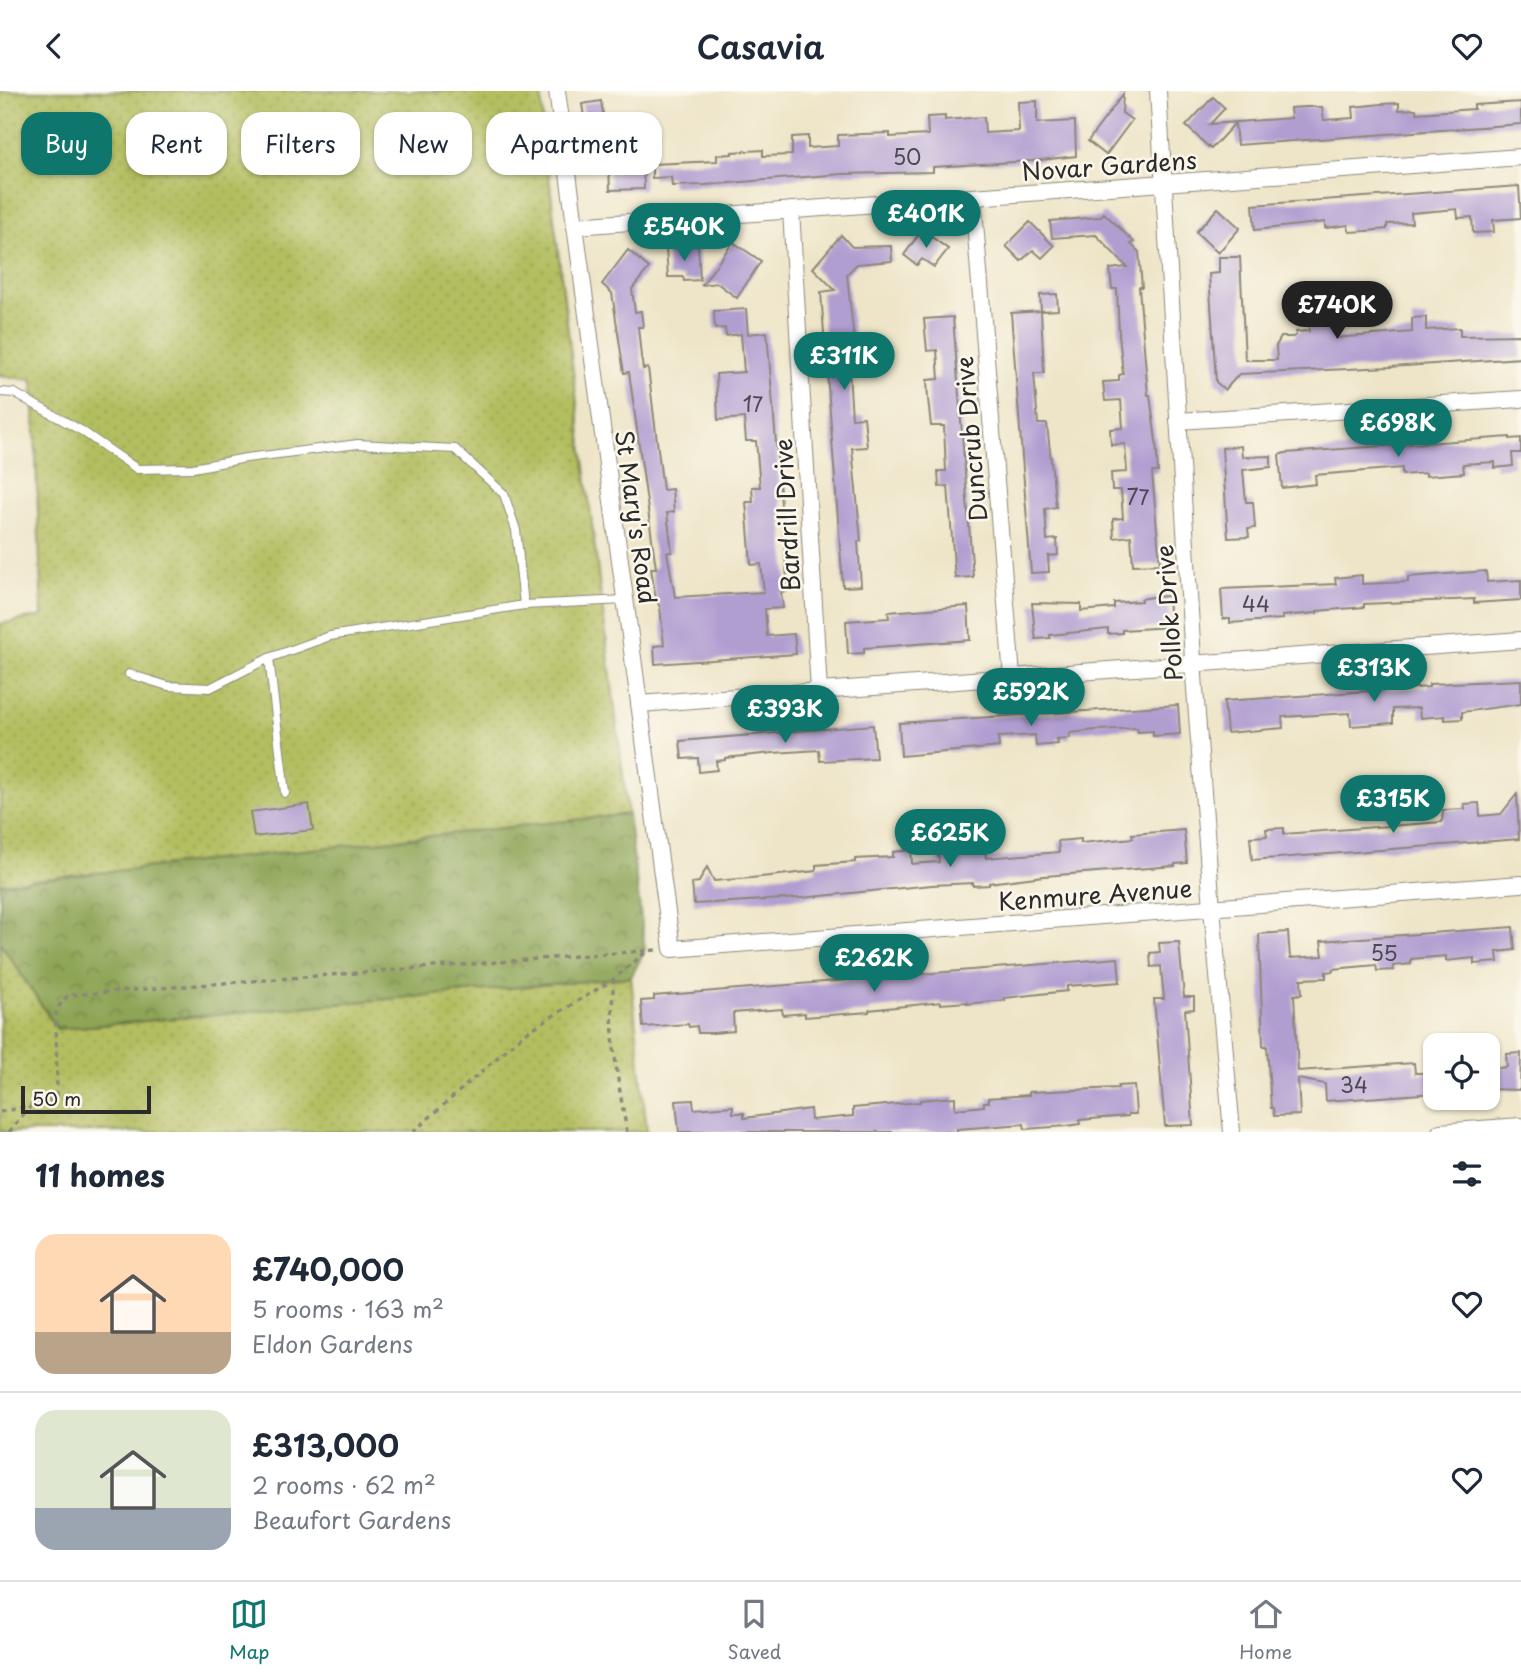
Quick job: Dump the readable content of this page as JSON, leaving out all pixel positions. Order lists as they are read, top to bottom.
{
  "streets": {
    "street": [
      "Novar Gardens",
      "Duncrub Drive",
      "Bardrill Drive",
      "St Mary's Road",
      "Pollok Drive",
      "Kenmure Avenue"
    ]
  },
  "crossings": [
    ["Novar Gardens", "Duncrub Drive"],
    ["Novar Gardens", "Bardrill Drive"],
    ["Novar Gardens", "St Mary's Road"],
    ["Novar Gardens", "Pollok Drive"],
    ["St Mary's Road", "Kenmure Avenue"],
    ["Pollok Drive", "Kenmure Avenue"]
  ],
  "house_numbers": [
    "50",
    "17",
    "77",
    "44",
    "55",
    "34"
  ],
  "scale_bar": "50 m",
  "page": {
    "header": "Casavia",
    "chip": [
      "Buy",
      "Rent",
      "Filters",
      "New",
      "Apartment"
    ],
    "price": [
      "£401K",
      "£540K",
      "£740K",
      "£311K",
      "£698K",
      "£313K",
      "£592K",
      "£393K",
      "£315K",
      "£625K",
      "£262K"
    ],
    "scale": "50 m",
    "heading": "11 homes",
    "list": [
      {
        "name": "£740,000",
        "note": "5 rooms · 163 m² · Eldon Gardens"
      },
      {
        "name": "£313,000",
        "note": "2 rooms · 62 m² · Beaufort Gardens"
      }
    ],
    "tabs": ["Map", "Saved", "Home"]
  }
}
